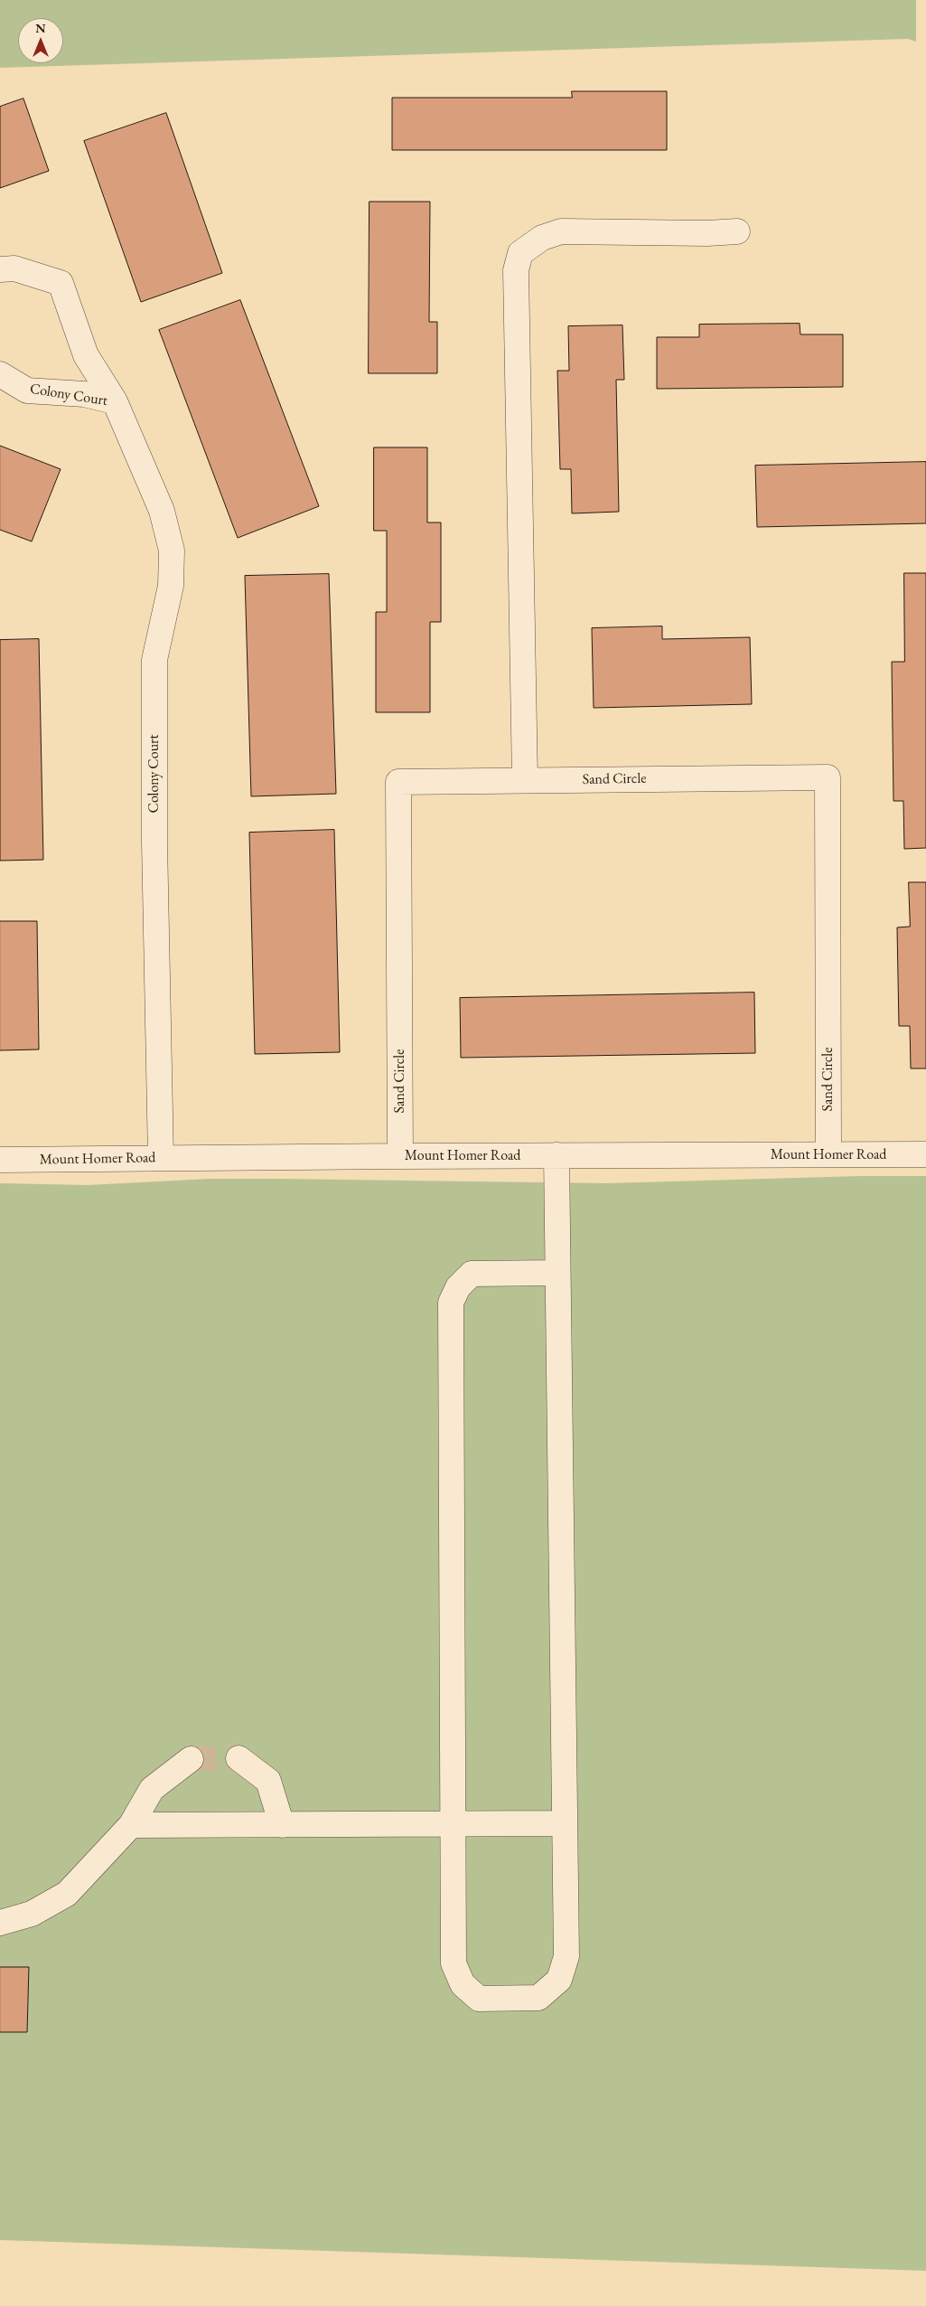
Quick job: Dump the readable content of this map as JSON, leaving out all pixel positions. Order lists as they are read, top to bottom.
{
  "streets": {
    "street": ["Colony Court", "Sand Circle", "Mount Homer Road"]
  },
  "crossings": [
    ["Colony Court", "Mount Homer Road"],
    ["Sand Circle", "Mount Homer Road"]
  ],
  "north": "top"
}
